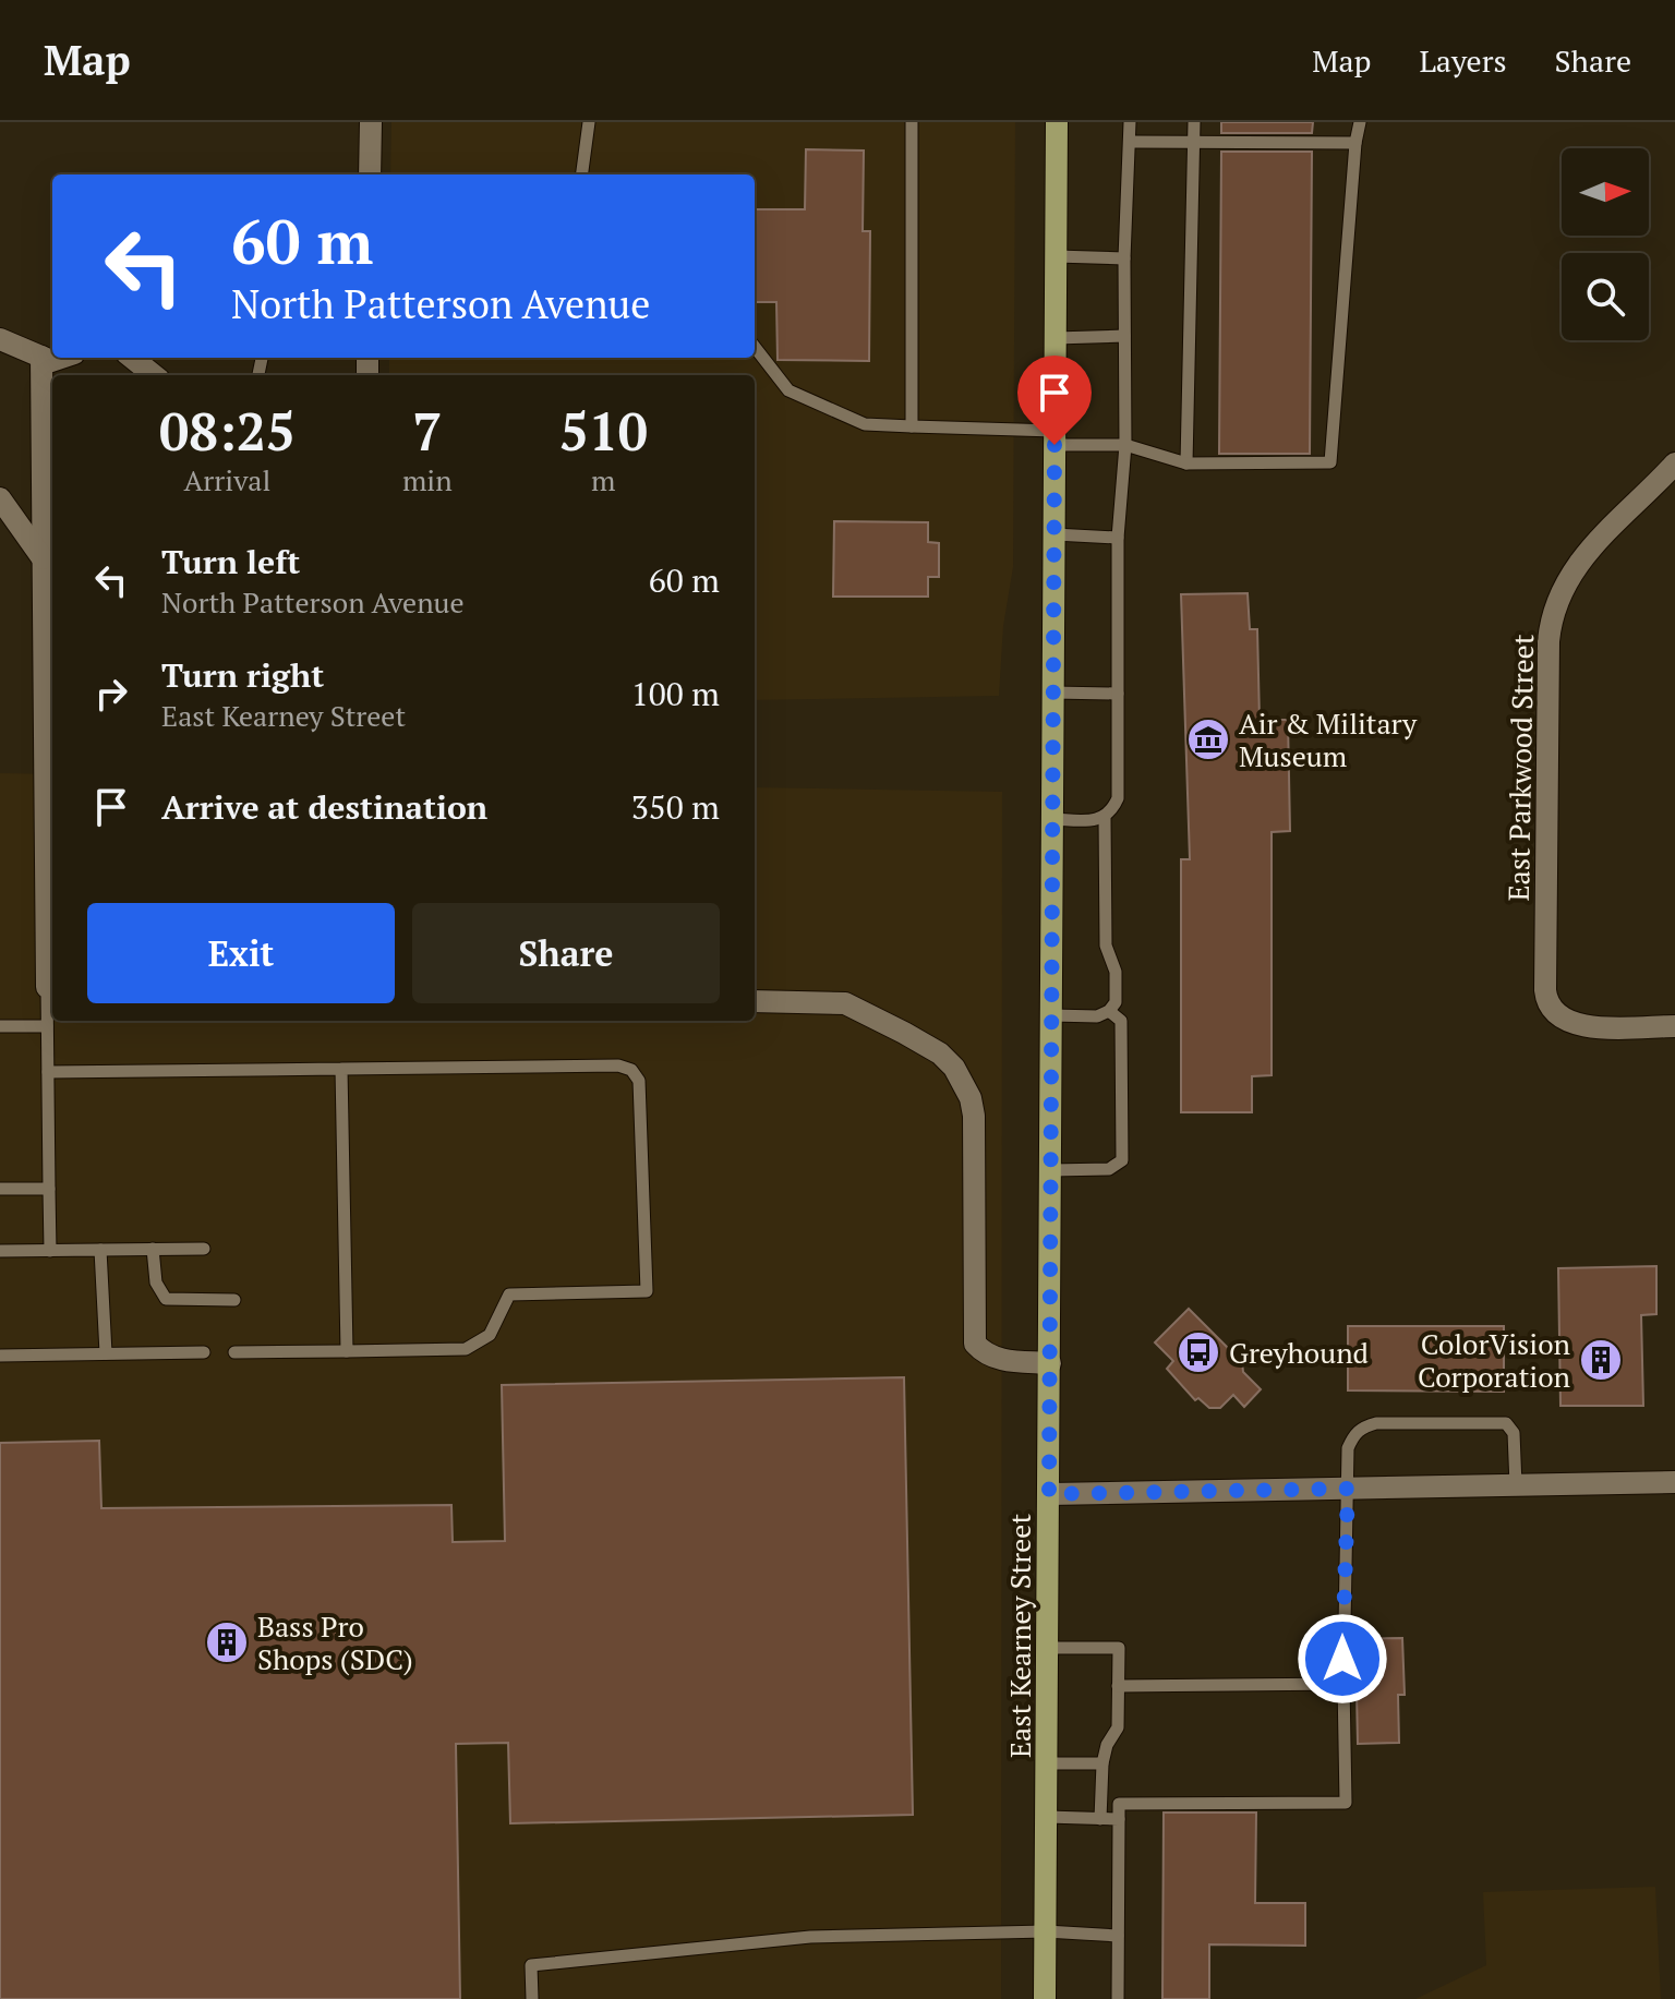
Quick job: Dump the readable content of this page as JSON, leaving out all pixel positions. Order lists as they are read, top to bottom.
{
  "streets": {
    "main road": ["East Kearney Street"],
    "street": ["East Parkwood Street"]
  },
  "places": {
    "museum": ["Air & Military Museum"],
    "bus stop": ["Greyhound"],
    "building": ["ColorVision Corporation", "Bass Pro Shops (SDC)"]
  },
  "north": "right",
  "page": {
    "header": "Map",
    "nav": ["Map", "Layers", "Share"],
    "turn": ["60 m", "North Patterson Avenue"],
    "eta": [
      "08:25",
      "Arrival",
      "7",
      "min",
      "510",
      "m"
    ],
    "list": [
      {
        "name": "Turn left",
        "note": "North Patterson Avenue",
        "value": "60 m"
      },
      {
        "name": "Turn right",
        "note": "East Kearney Street",
        "value": "100 m"
      },
      {
        "name": "Arrive at destination",
        "value": "350 m"
      }
    ],
    "buttons": ["Exit", "Share"]
  }
}
